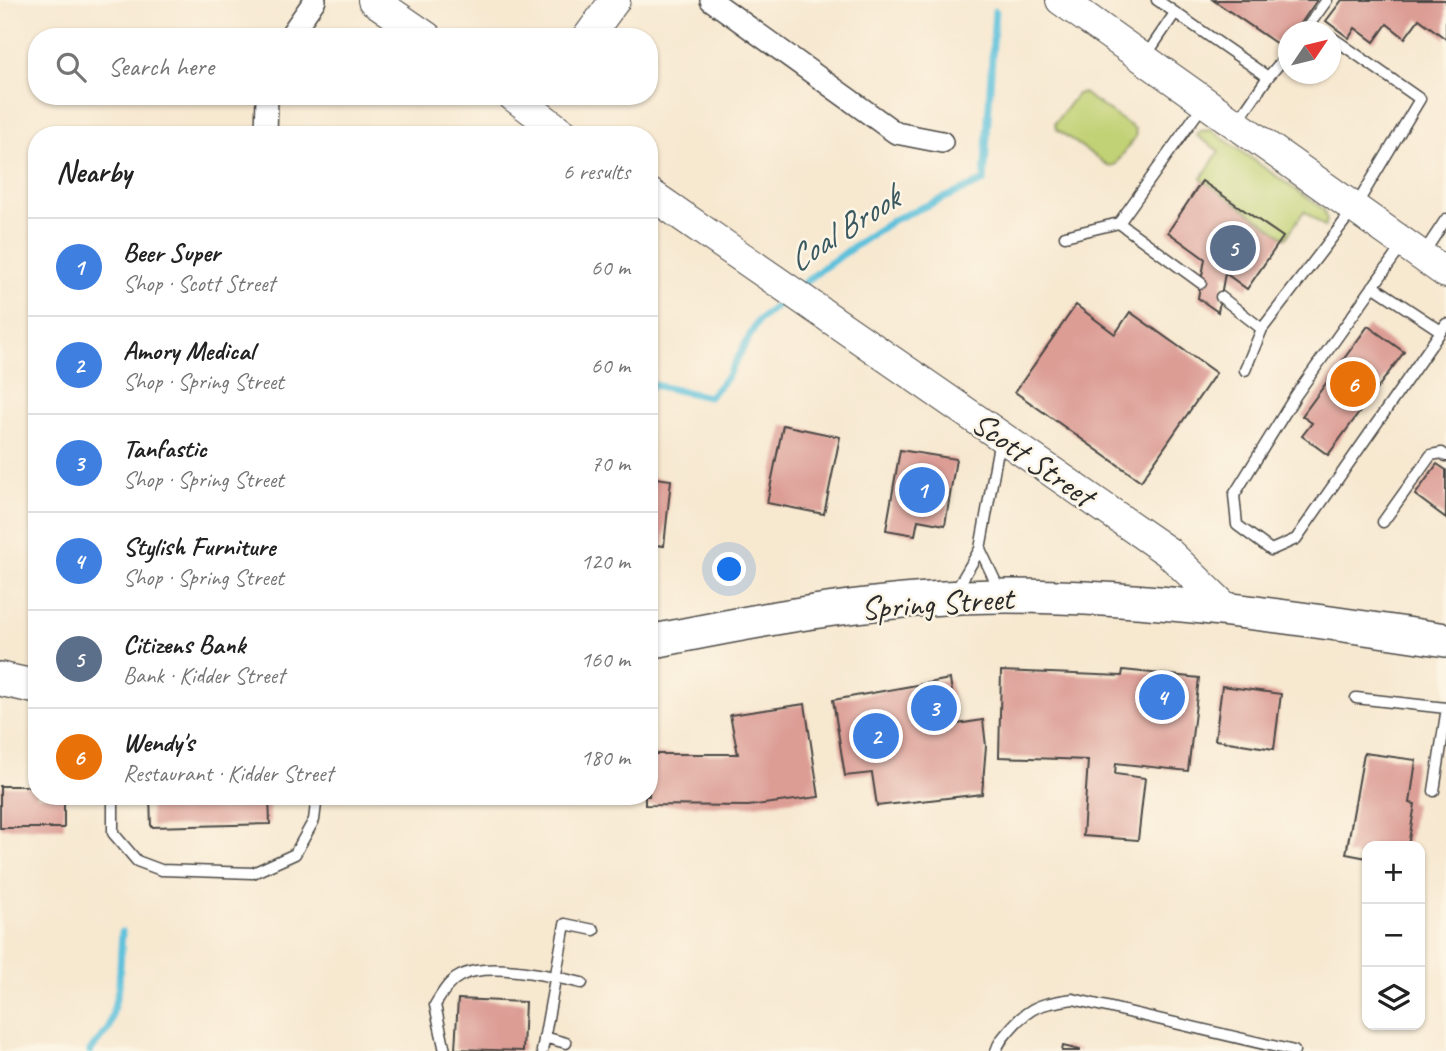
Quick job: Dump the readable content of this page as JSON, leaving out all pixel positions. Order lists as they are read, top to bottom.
{
  "streets": {
    "main road": ["Spring Street"],
    "street": ["Scott Street"]
  },
  "crossings": [
    ["Scott Street", "Spring Street"]
  ],
  "water": ["Coal Brook"],
  "north": "top right",
  "page": {
    "search": "Search here",
    "heading": ["Nearby", "6 results"],
    "list": [
      {
        "mark": "1",
        "name": "Beer Super",
        "note": "Shop · Scott Street",
        "value": "60 m"
      },
      {
        "mark": "2",
        "name": "Amory Medical",
        "note": "Shop · Spring Street",
        "value": "60 m"
      },
      {
        "mark": "3",
        "name": "Tanfastic",
        "note": "Shop · Spring Street",
        "value": "70 m"
      },
      {
        "mark": "4",
        "name": "Stylish Furniture",
        "note": "Shop · Spring Street",
        "value": "120 m"
      },
      {
        "mark": "5",
        "name": "Citizens Bank",
        "note": "Bank · Kidder Street",
        "value": "160 m"
      },
      {
        "mark": "6",
        "name": "Wendy's",
        "note": "Restaurant · Kidder Street",
        "value": "180 m"
      }
    ],
    "pins": [
      "5",
      "6",
      "1",
      "4",
      "3",
      "2"
    ],
    "map_buttons": ["+", "−"]
  }
}
